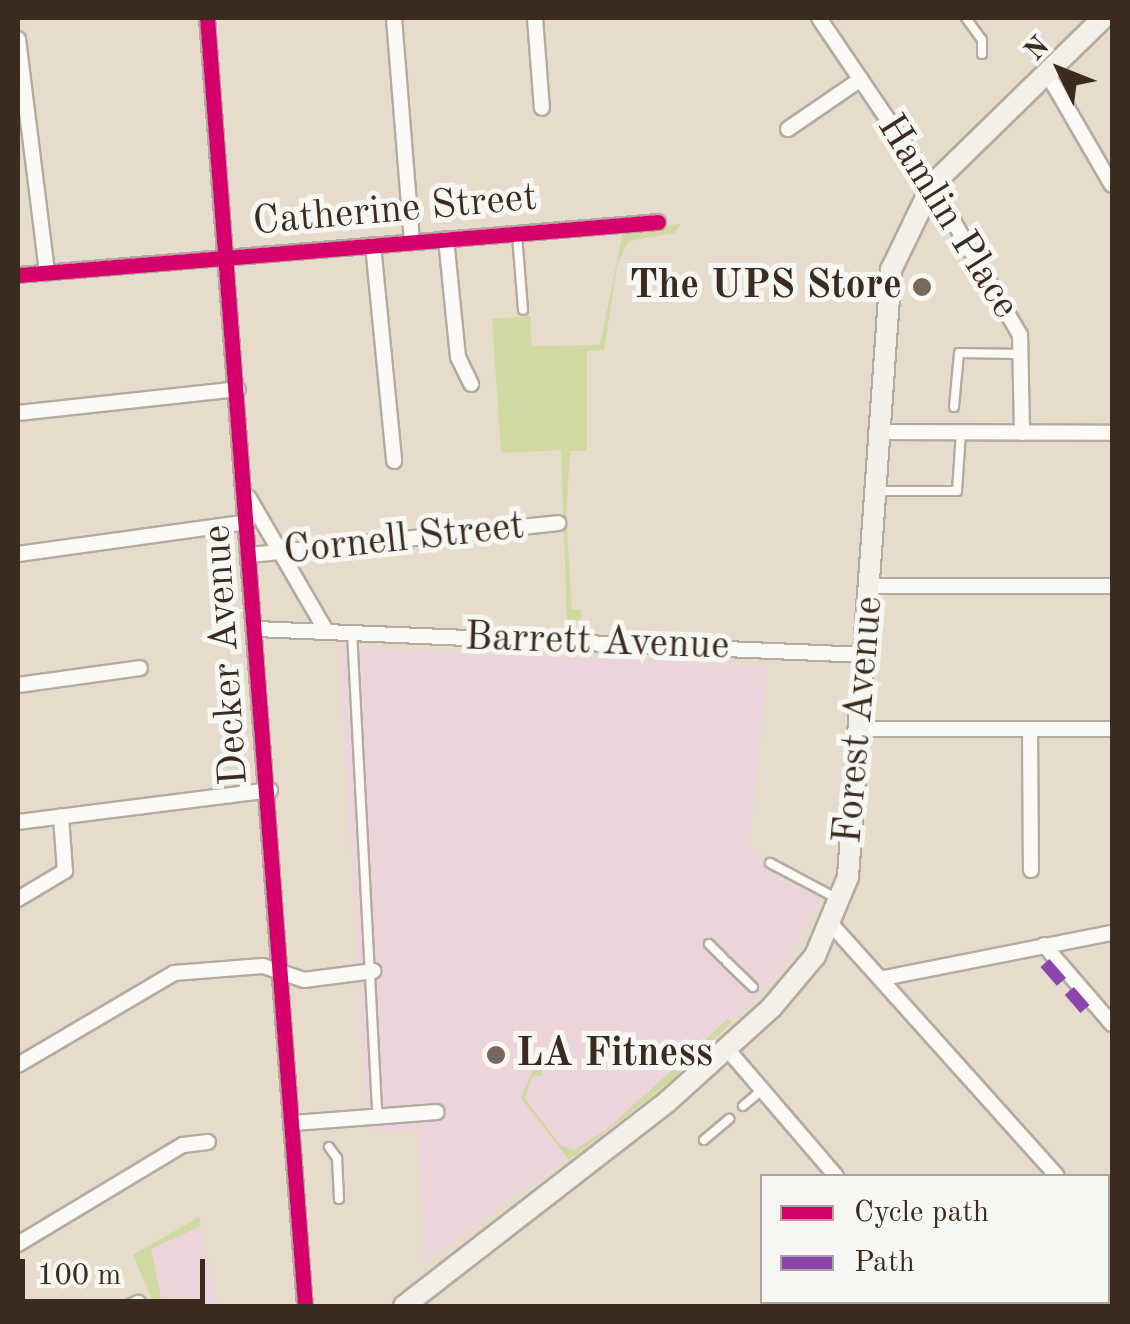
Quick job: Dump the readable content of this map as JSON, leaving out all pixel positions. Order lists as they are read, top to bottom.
{
  "streets": {
    "main road": ["Forest Avenue"],
    "street": [
      "Catherine Street",
      "Hamlin Place",
      "Cornell Street",
      "Barrett Avenue",
      "Decker Avenue"
    ]
  },
  "crossings": [
    ["Catherine Street", "Decker Avenue"],
    ["Hamlin Place", "Forest Avenue"],
    ["Cornell Street", "Decker Avenue"],
    ["Barrett Avenue", "Decker Avenue"],
    ["Barrett Avenue", "Forest Avenue"]
  ],
  "places": ["The UPS Store", "LA Fitness"],
  "legend": ["Cycle path", "Path"],
  "scale_bar": "100 m",
  "north": "top left"
}
